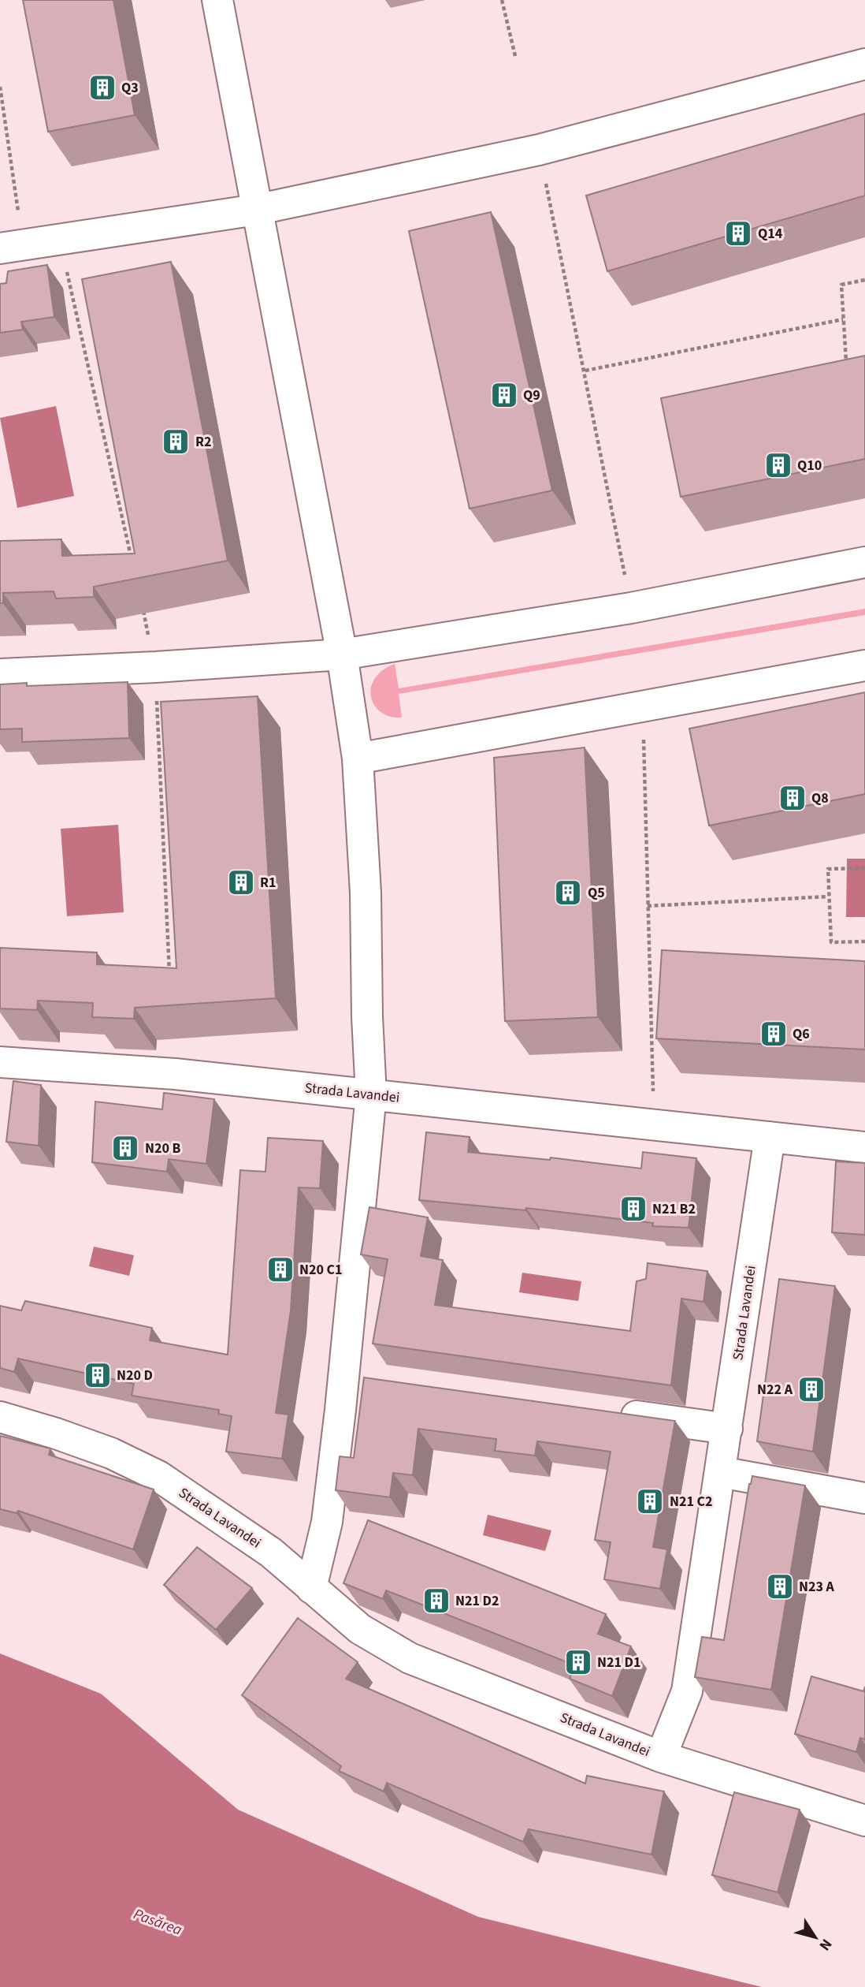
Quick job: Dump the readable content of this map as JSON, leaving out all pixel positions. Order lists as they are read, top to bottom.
{
  "streets": {
    "street": ["Strada Lavandei"]
  },
  "water": ["Pasărea"],
  "places": {
    "building": [
      "Q3",
      "Q14",
      "Q9",
      "R2",
      "Q10",
      "Q8",
      "R1",
      "Q5",
      "Q6",
      "N20 B",
      "N21 B2",
      "N20 C1",
      "N20 D",
      "N22 A",
      "N21 C2",
      "N23 A",
      "N21 D2",
      "N21 D1"
    ]
  },
  "north": "bottom right"
}
